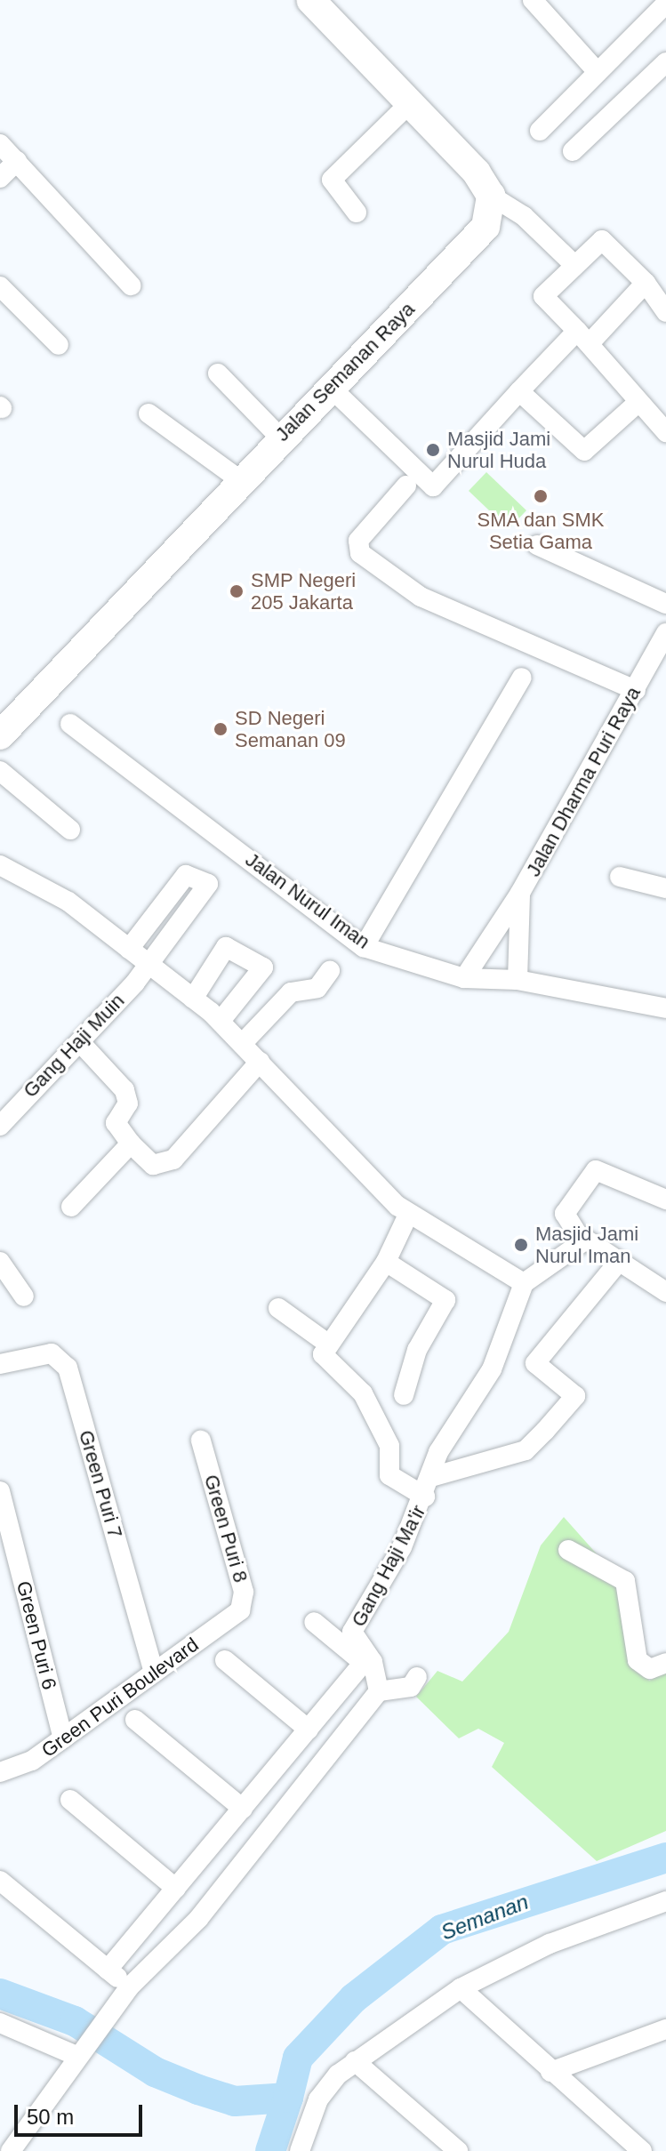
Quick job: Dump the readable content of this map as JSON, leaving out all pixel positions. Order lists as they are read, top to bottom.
{
  "streets": {
    "street": [
      "Jalan Semanan Raya",
      "Jalan Dharma Puri Raya",
      "Jalan Nurul Iman",
      "Gang Haji Muin",
      "Green Puri 7",
      "Green Puri 8",
      "Gang Haji Ma'ir",
      "Green Puri 6",
      "Green Puri Boulevard"
    ]
  },
  "crossings": [
    ["Jalan Dharma Puri Raya", "Jalan Nurul Iman"],
    ["Green Puri 7", "Green Puri Boulevard"],
    ["Green Puri 8", "Green Puri Boulevard"],
    ["Green Puri 6", "Green Puri Boulevard"]
  ],
  "water": ["Semanan"],
  "places": [
    "Masjid Jami Nurul Huda",
    "SMA dan SMK Setia Gama",
    "SMP Negeri 205 Jakarta",
    "SD Negeri Semanan 09",
    "Masjid Jami Nurul Iman"
  ],
  "scale_bar": "50 m"
}
